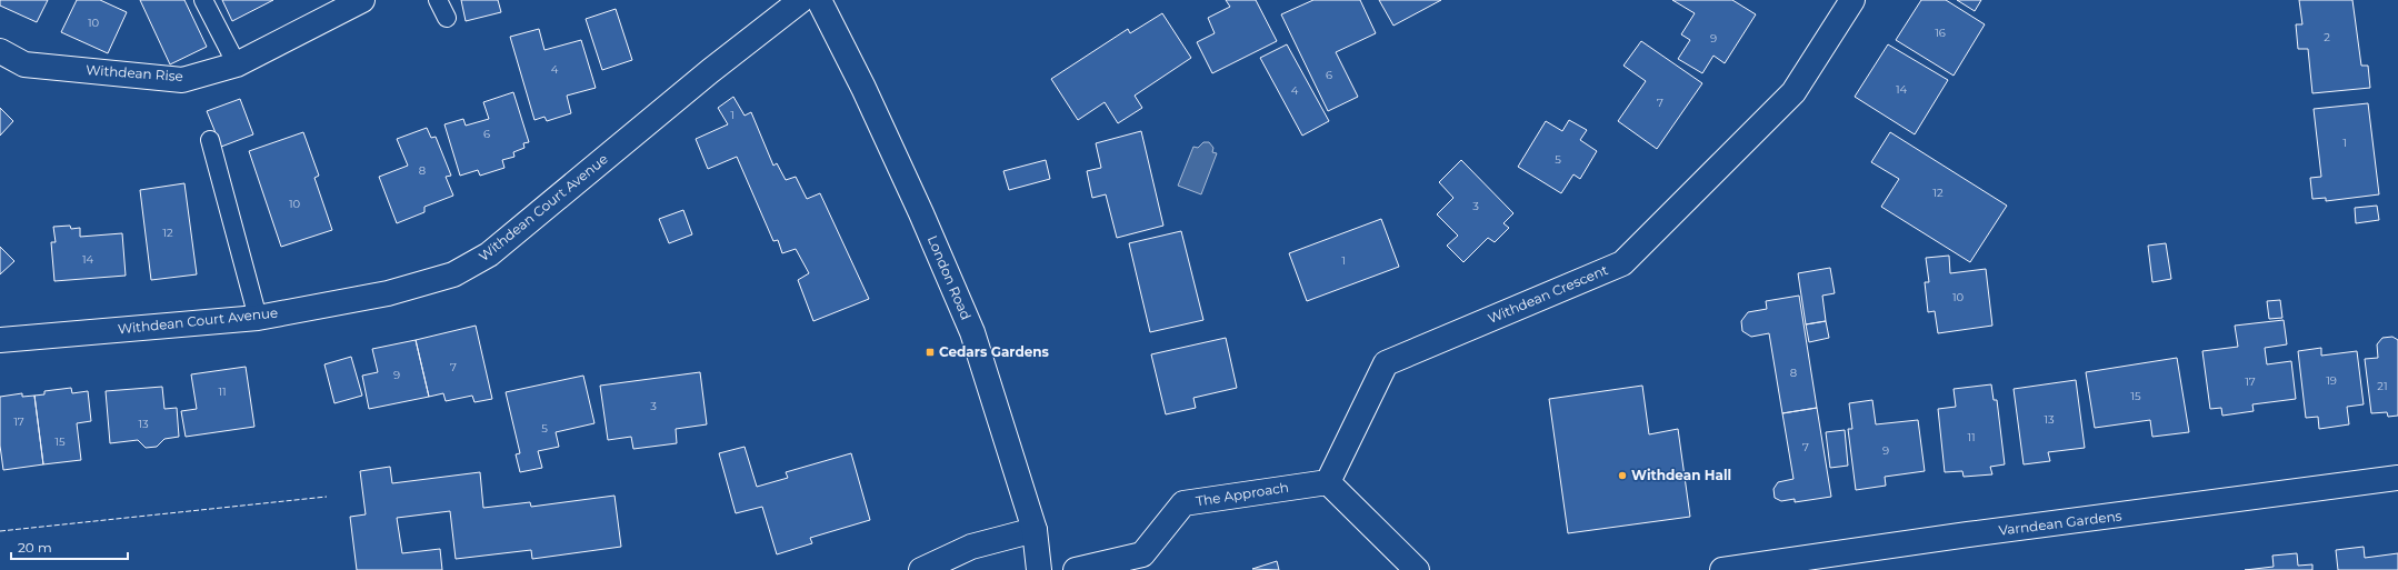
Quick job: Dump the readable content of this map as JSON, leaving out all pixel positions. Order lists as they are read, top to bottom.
{
  "streets": {
    "main road": [
      "Withdean Rise",
      "Withdean Court Avenue",
      "London Road",
      "Withdean Crescent",
      "The Approach",
      "Varndean Gardens"
    ]
  },
  "crossings": [
    ["Withdean Crescent", "The Approach"]
  ],
  "places": {
    "transit": ["Cedars Gardens"],
    "other": ["Withdean Hall"]
  },
  "house_numbers": [
    "10",
    "16",
    "2",
    "9",
    "4",
    "6",
    "14",
    "4",
    "7",
    "1",
    "6",
    "1",
    "5",
    "8",
    "12",
    "10",
    "3",
    "12",
    "14",
    "1",
    "10",
    "7",
    "8",
    "9",
    "19",
    "17",
    "21",
    "11",
    "15",
    "3",
    "13",
    "17",
    "13",
    "5",
    "11",
    "15",
    "7",
    "9"
  ],
  "scale_bar": "20 m"
}
